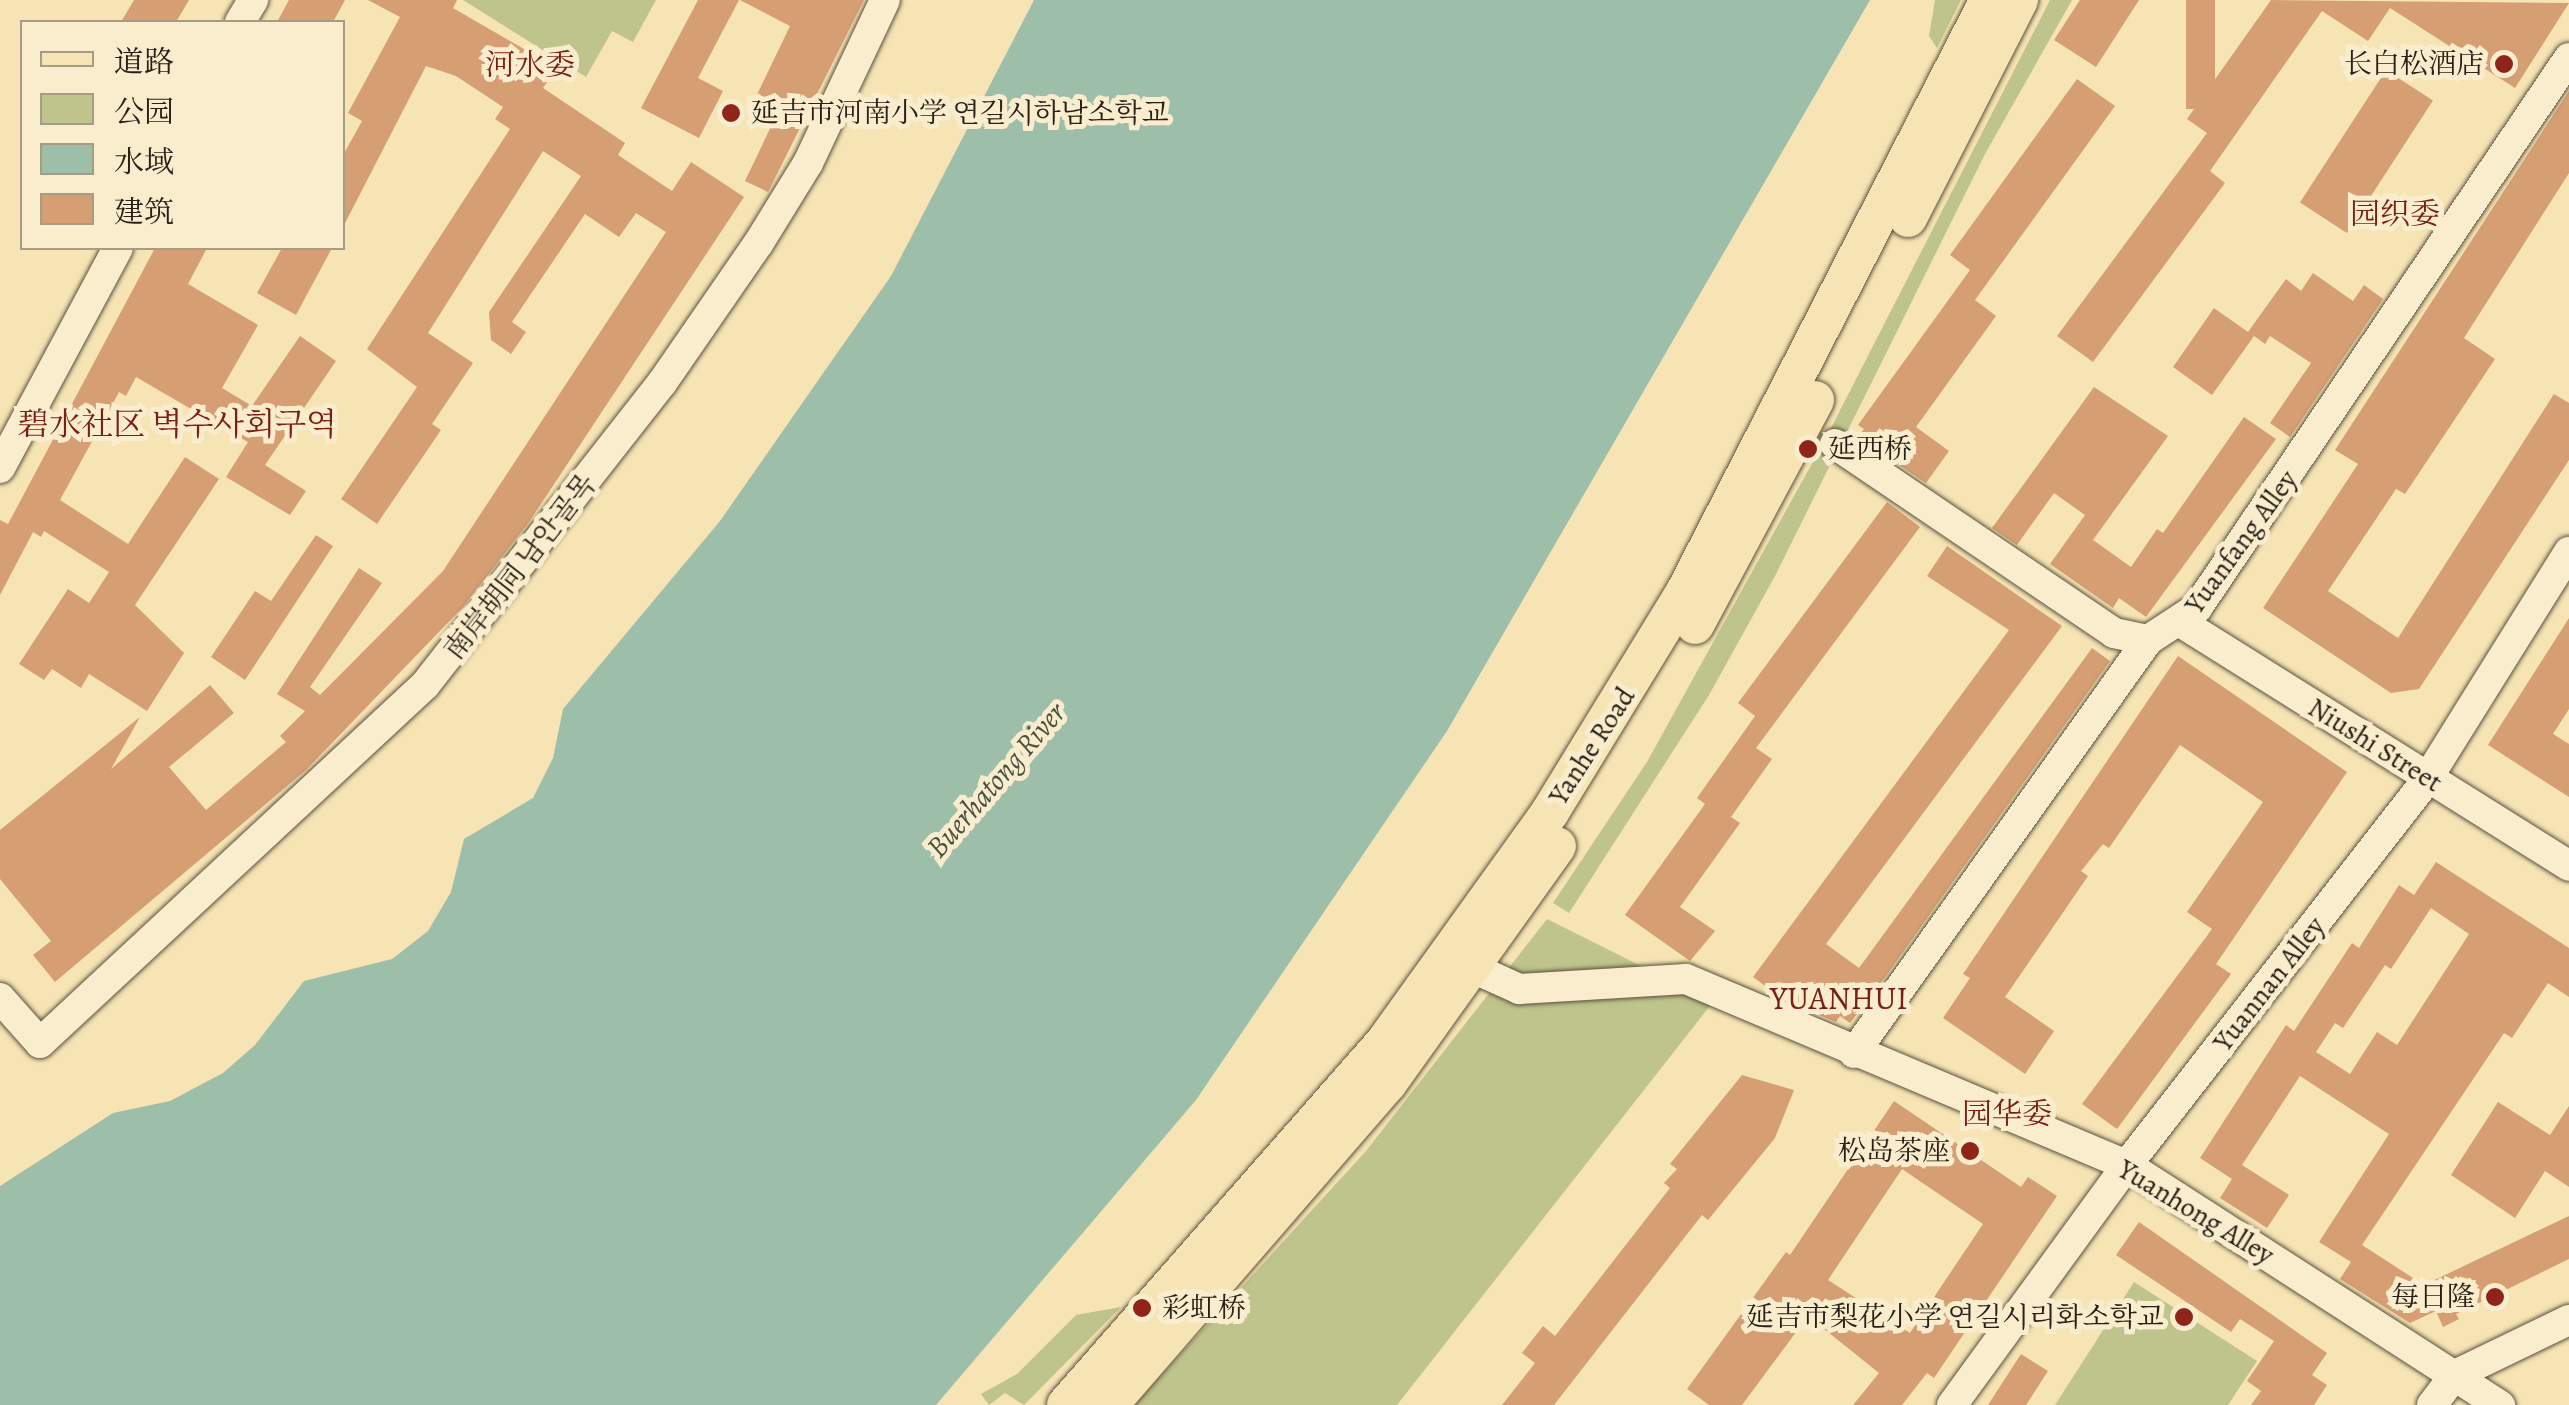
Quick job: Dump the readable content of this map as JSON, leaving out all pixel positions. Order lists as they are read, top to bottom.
{
  "streets": {
    "main road": ["Yanhe Road"],
    "street": [
      "Yuanfang Alley",
      "南岸胡同 남안골목",
      "Niushi Street",
      "Yuannan Alley",
      "Yuanhong Alley"
    ]
  },
  "crossings": [
    ["Yuanfang Alley", "Niushi Street"],
    ["Yuanfang Alley", "Yuanhong Alley"],
    ["Niushi Street", "Yuannan Alley"],
    ["Yanhe Road", "Yuanhong Alley"],
    ["Yuannan Alley", "Yuanhong Alley"]
  ],
  "districts": [
    "河水委",
    "园织委",
    "碧水社区 벽수사회구역",
    "YUANHUI",
    "园华委"
  ],
  "water": ["Buerhatong River"],
  "places": [
    "长白松酒店",
    "延吉市河南小学 연길시하남소학교",
    "延西桥",
    "松岛茶座",
    "每日隆",
    "彩虹桥",
    "延吉市梨花小学 연길시리화소학교"
  ],
  "legend": [
    "道路",
    "公园",
    "水域",
    "建筑"
  ]
}
